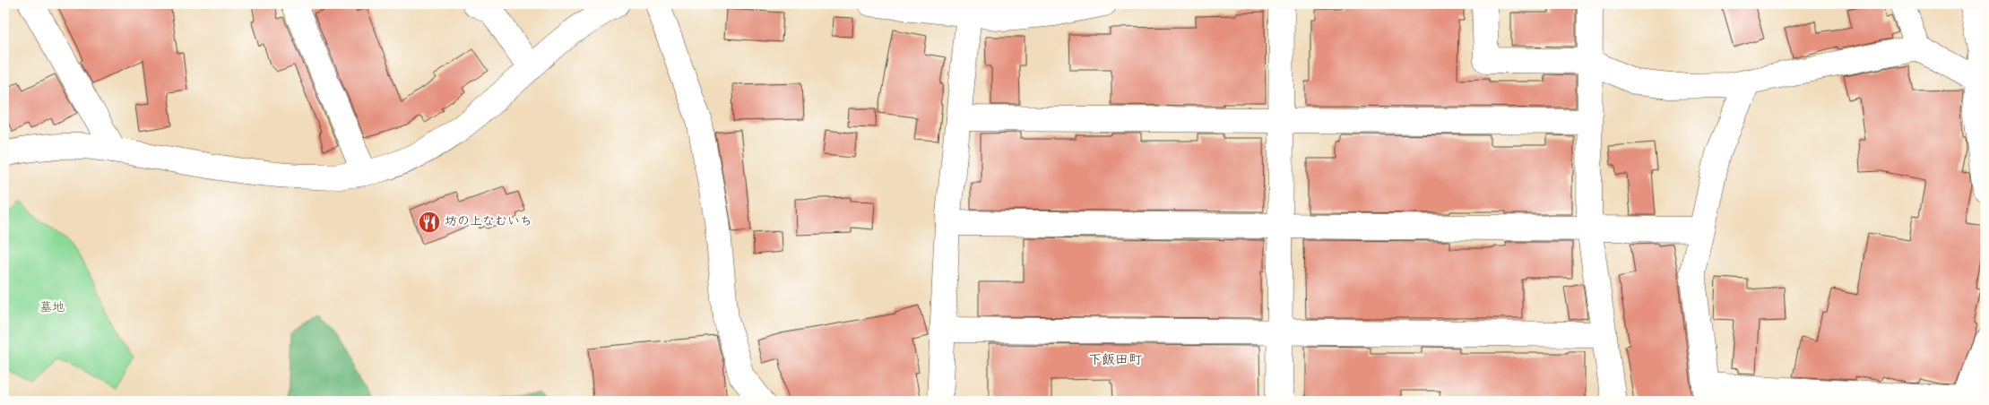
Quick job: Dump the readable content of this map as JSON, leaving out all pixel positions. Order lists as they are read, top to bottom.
{
  "districts": ["下飯田町"],
  "parks": ["墓地"],
  "places": {
    "restaurant": ["坊の上なむいち"]
  }
}
